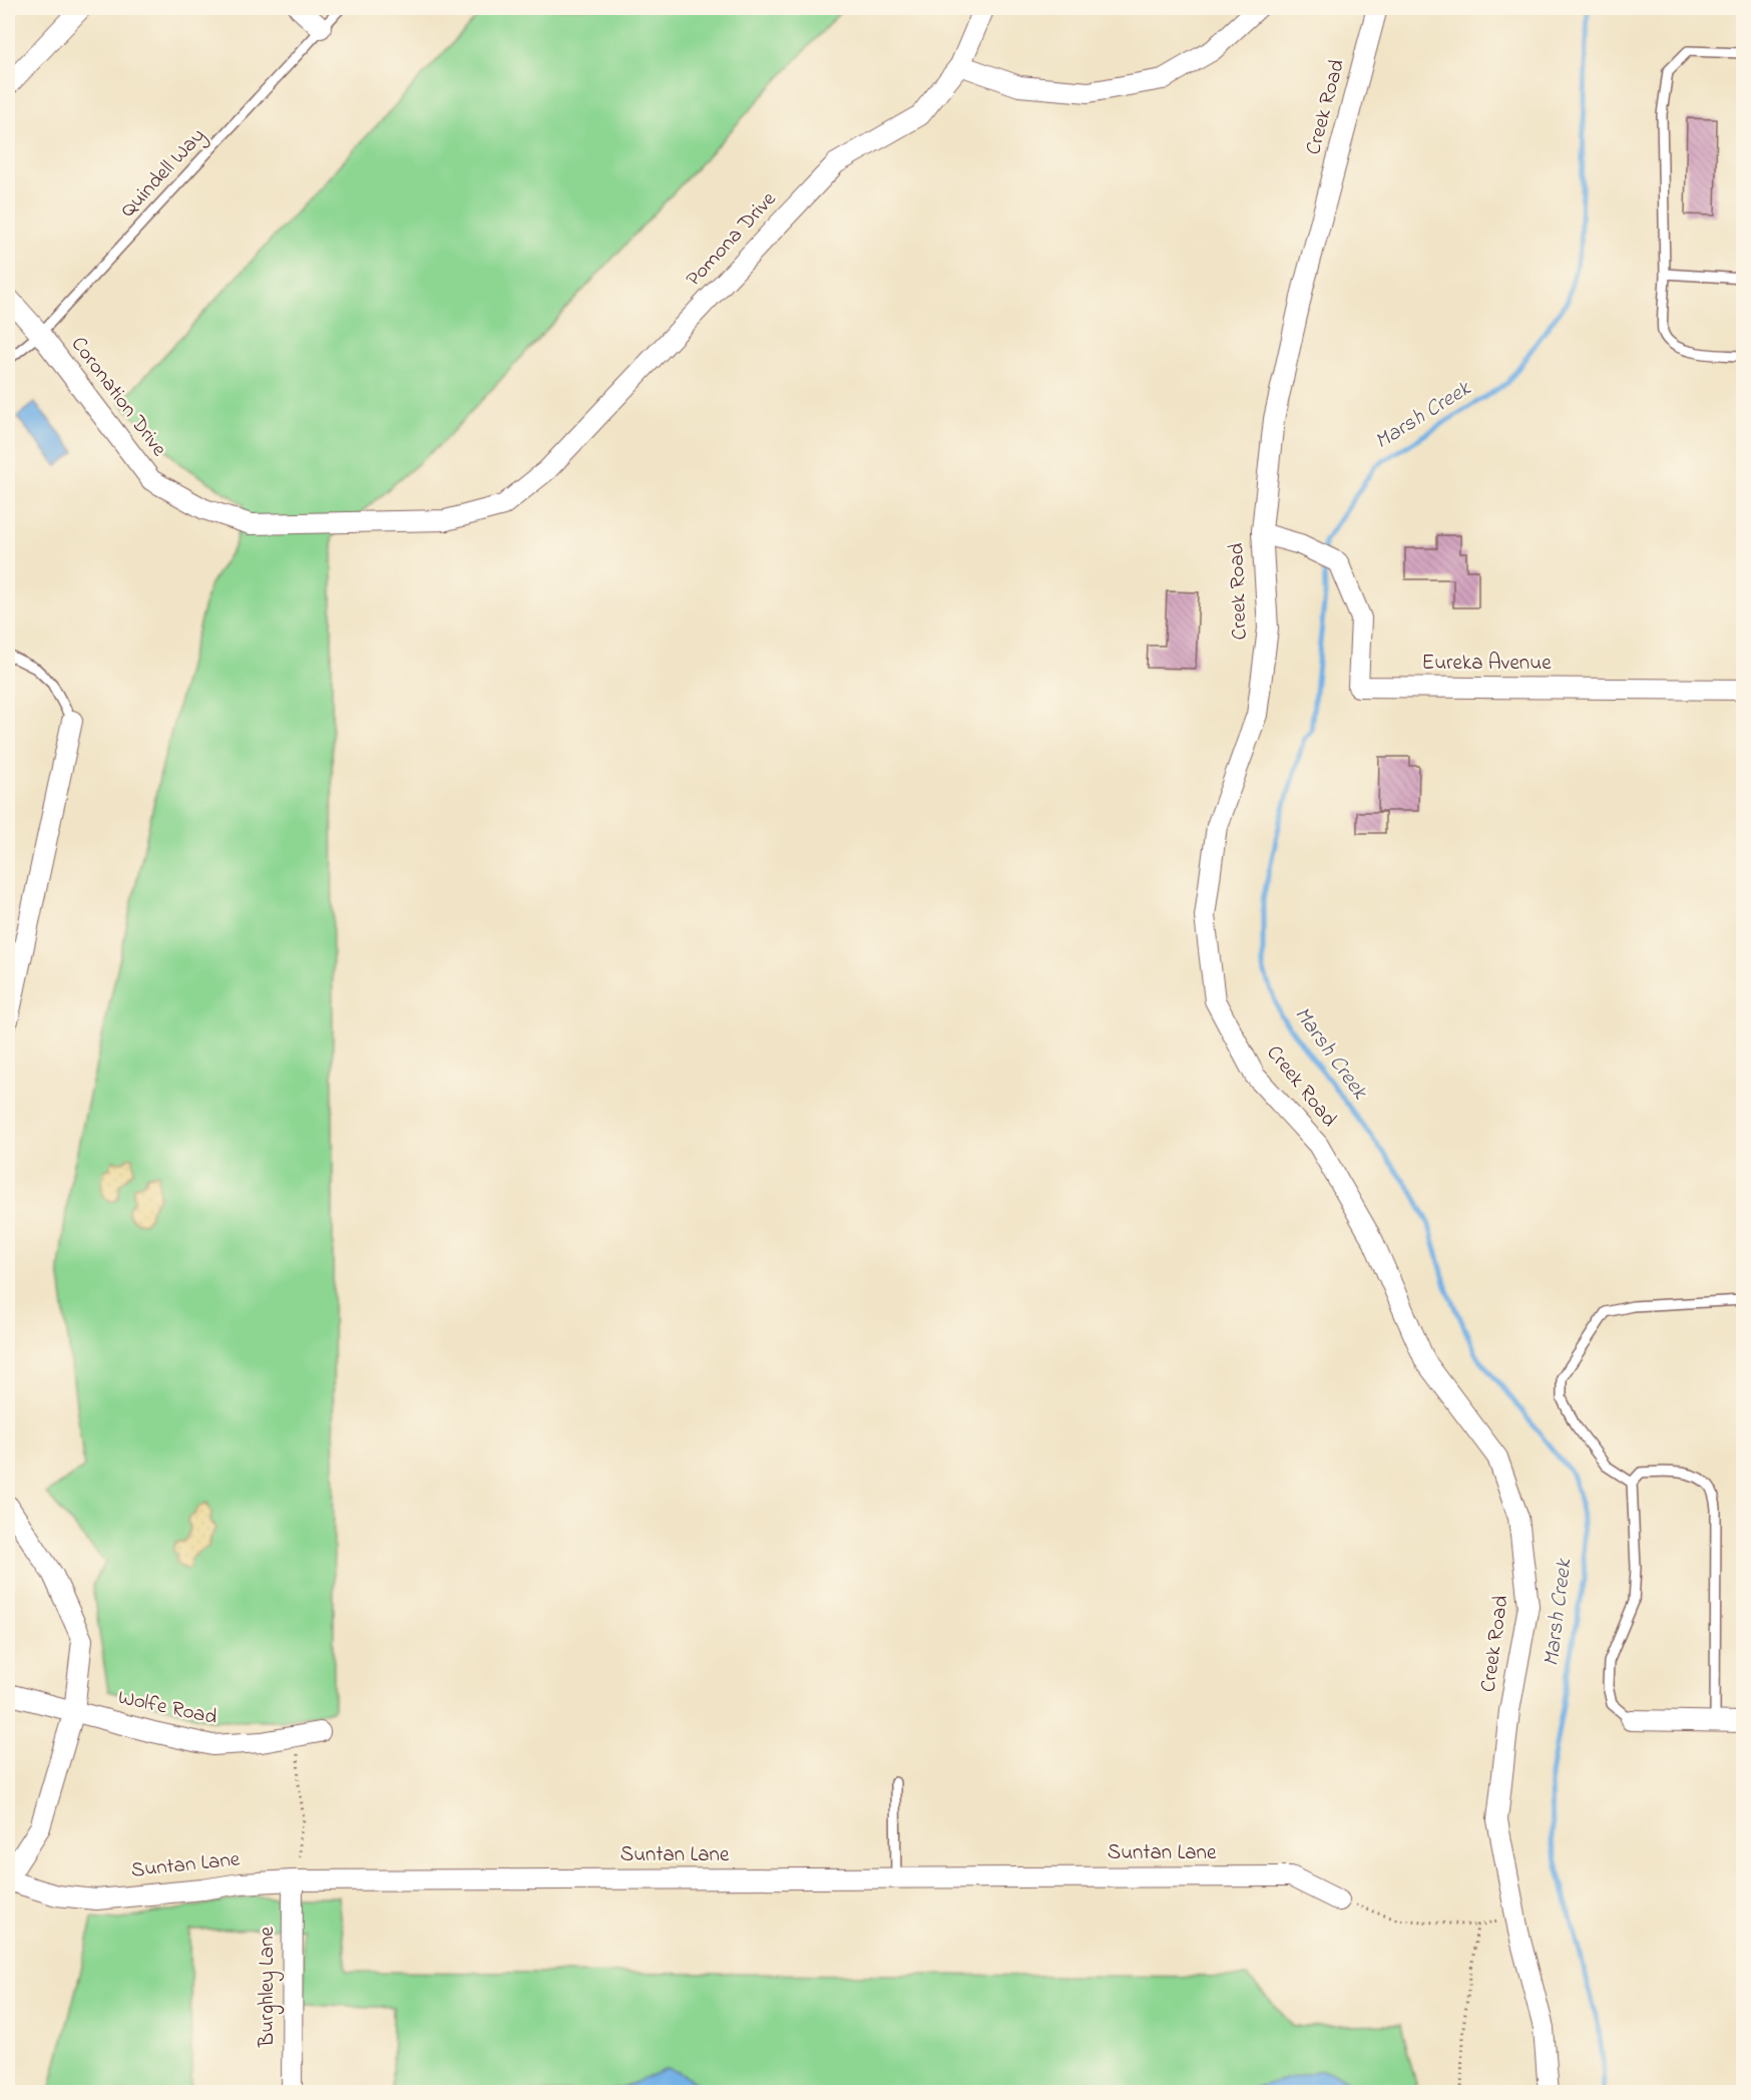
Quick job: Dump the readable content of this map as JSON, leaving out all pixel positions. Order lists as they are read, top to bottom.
{
  "streets": {
    "street": [
      "Creek Road",
      "Pomona Drive",
      "Coronation Drive",
      "Eureka Avenue",
      "Wolfe Road",
      "Suntan Lane",
      "Burghley Lane"
    ],
    "lane": ["Quindell Way"]
  },
  "crossings": [
    ["Creek Road", "Eureka Avenue"],
    ["Quindell Way", "Coronation Drive"],
    ["Pomona Drive", "Coronation Drive"],
    ["Suntan Lane", "Burghley Lane"]
  ],
  "water": ["Marsh Creek"]
}
